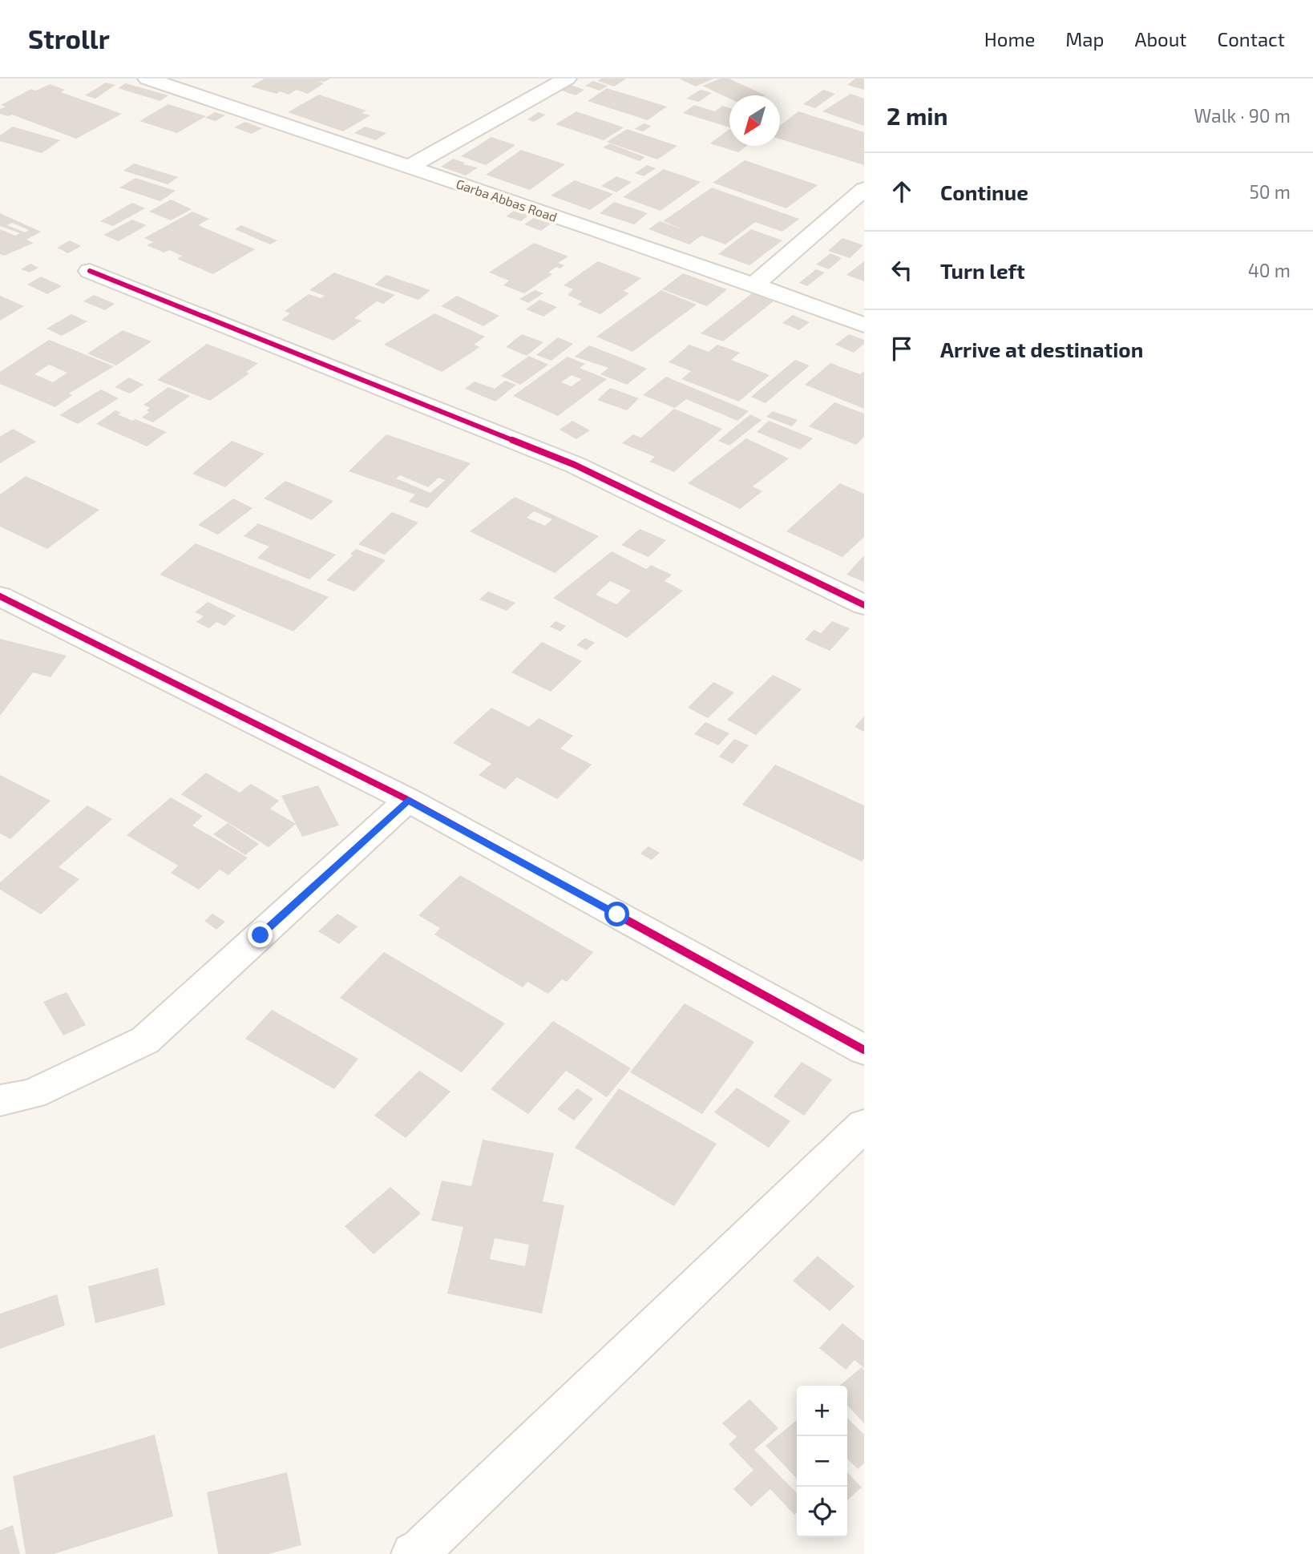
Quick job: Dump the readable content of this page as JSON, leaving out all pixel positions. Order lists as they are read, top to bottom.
{
  "streets": {
    "street": ["Garba Abbas Road"]
  },
  "north": "bottom left",
  "page": {
    "header": "Strollr",
    "nav": [
      "Home",
      "Map",
      "About",
      "Contact"
    ],
    "heading": ["2 min", "Walk · 90 m"],
    "list": [
      ["Continue", "50 m"],
      ["Turn left", "40 m"],
      "Arrive at destination"
    ],
    "map_buttons": ["+", "−"]
  }
}
